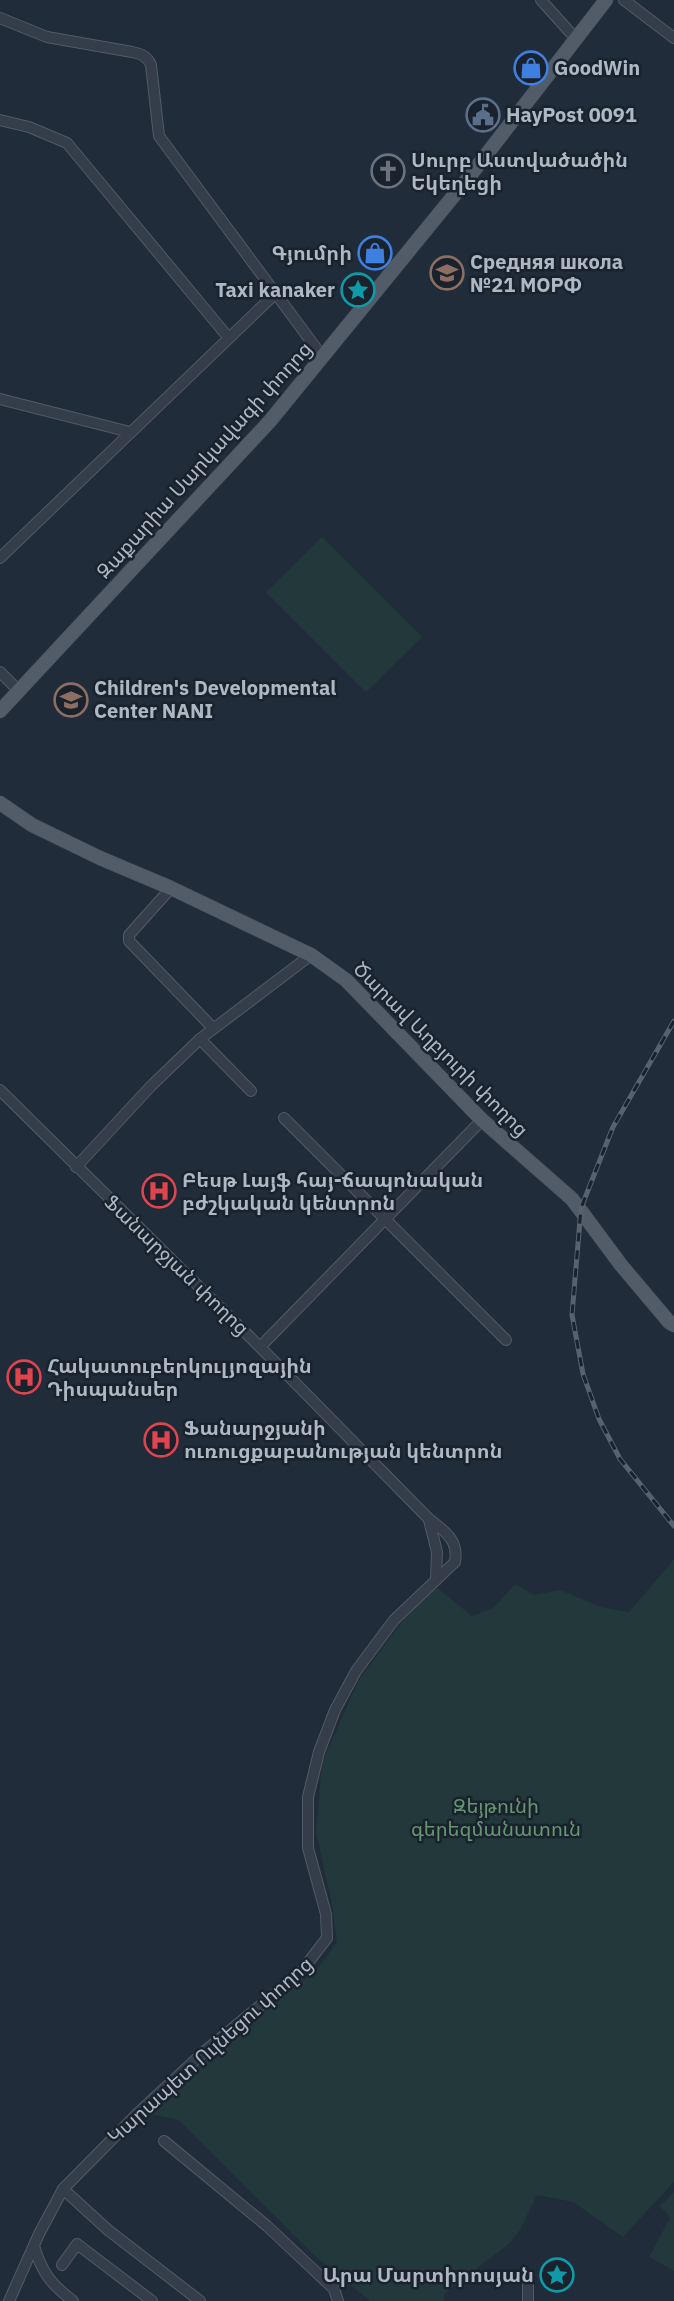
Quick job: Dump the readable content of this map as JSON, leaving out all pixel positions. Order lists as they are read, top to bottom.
{
  "streets": {
    "main road": ["Զաքարիա Սարկավագի փողոց", "Ծարավ Աղբյուրի փողոց"],
    "street": ["Ֆանարջյան փողոց", "Կարապետ Ուլնեցու փողոց"]
  },
  "crossings": [
    ["Ֆանարջյան փողոց", "Կարապետ Ուլնեցու փողոց"]
  ],
  "parks": ["Զեյթունի գերեզմանատուն"],
  "places": {
    "shop": ["GoodWin", "Գյումրի"],
    "public building": ["HayPost 0091"],
    "church": ["Սուրբ Աստվածածին Եկեղեցի"],
    "school or university": ["Средняя школа №21 МОРФ", "Children's Developmental Center NANI"],
    "place": ["Taxi kanaker", "Արա Մարտիրոսյան"],
    "hospital": ["Բեսթ Լայֆ հայ-ճապոնական բժշկական կենտրոն", "Հակատուբերկուլյոզային Դիսպանսեր", "Ֆանարջյանի ուռուցքաբանության կենտրոն"]
  }
}
